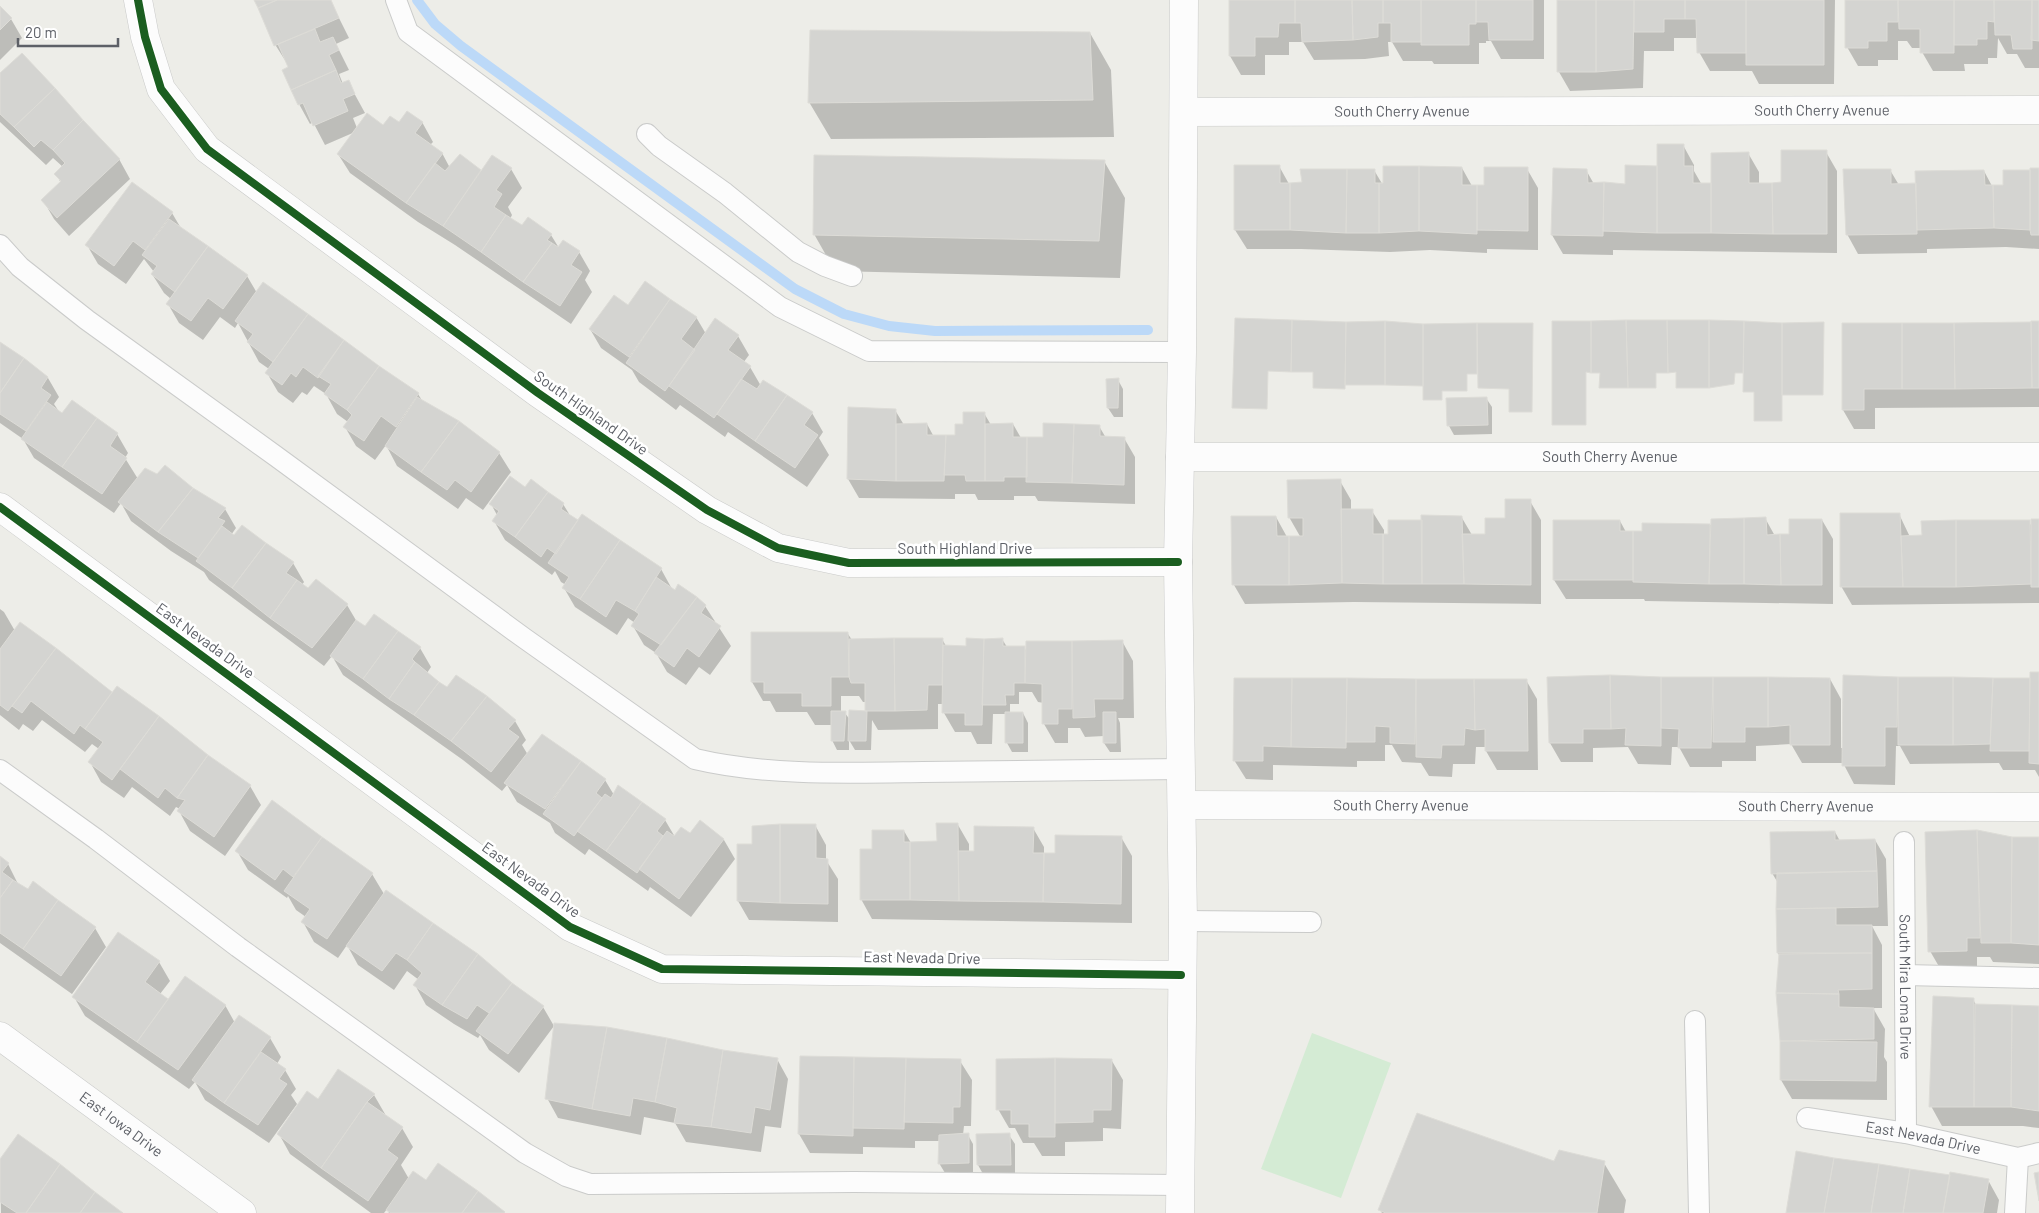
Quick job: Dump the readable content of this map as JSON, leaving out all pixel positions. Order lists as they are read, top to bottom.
{
  "streets": {
    "street": [
      "South Cherry Avenue",
      "South Highland Drive",
      "East Nevada Drive",
      "East Iowa Drive"
    ],
    "lane": ["South Mira Loma Drive"]
  },
  "crossings": [
    ["East Nevada Drive", "South Mira Loma Drive"]
  ],
  "scale_bar": "20 m"
}
